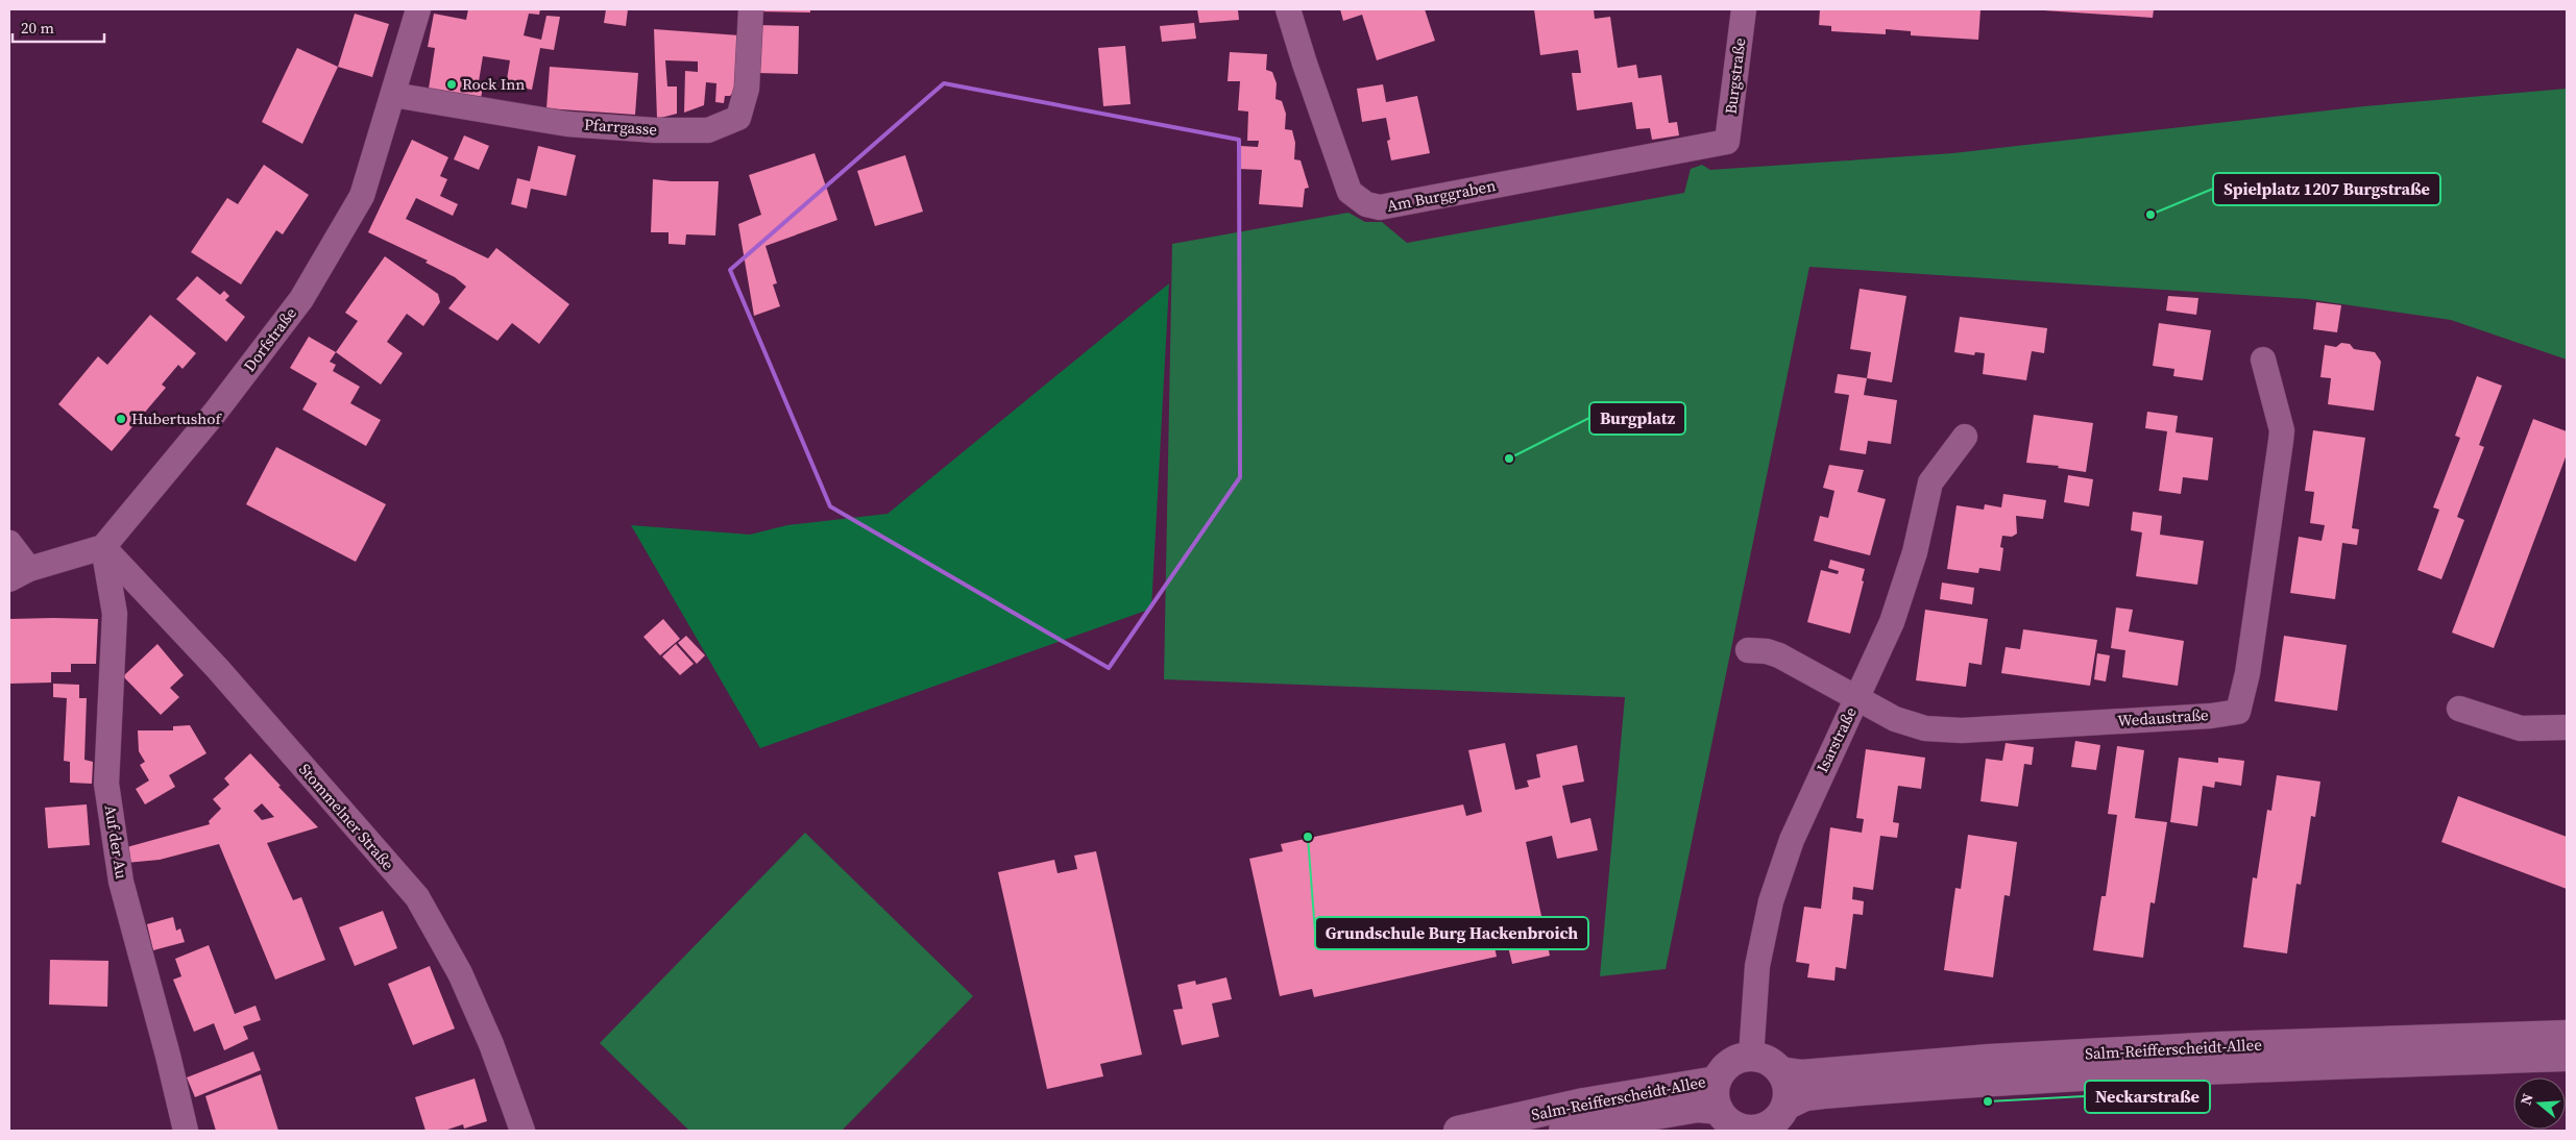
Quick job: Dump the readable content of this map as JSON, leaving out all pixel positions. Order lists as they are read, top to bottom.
{
  "streets": {
    "street": [
      "Burgstraße",
      "Pfarrgasse",
      "Am Burggraben",
      "Dorfstraße",
      "Wedaustraße",
      "Isarstraße",
      "Stommelner Straße",
      "Auf der Au",
      "Salm-Reifferscheidt-Allee"
    ]
  },
  "crossings": [
    ["Burgstraße", "Am Burggraben"],
    ["Pfarrgasse", "Dorfstraße"],
    ["Dorfstraße", "Stommelner Straße"],
    ["Dorfstraße", "Auf der Au"],
    ["Wedaustraße", "Isarstraße"],
    ["Isarstraße", "Salm-Reifferscheidt-Allee"],
    ["Stommelner Straße", "Auf der Au"]
  ],
  "places": [
    "Rock Inn",
    "Spielplatz 1207 Burgstraße",
    "Hubertushof",
    "Burgplatz",
    "Grundschule Burg Hackenbroich",
    "Neckarstraße"
  ],
  "scale_bar": "20 m",
  "north": "left"
}
